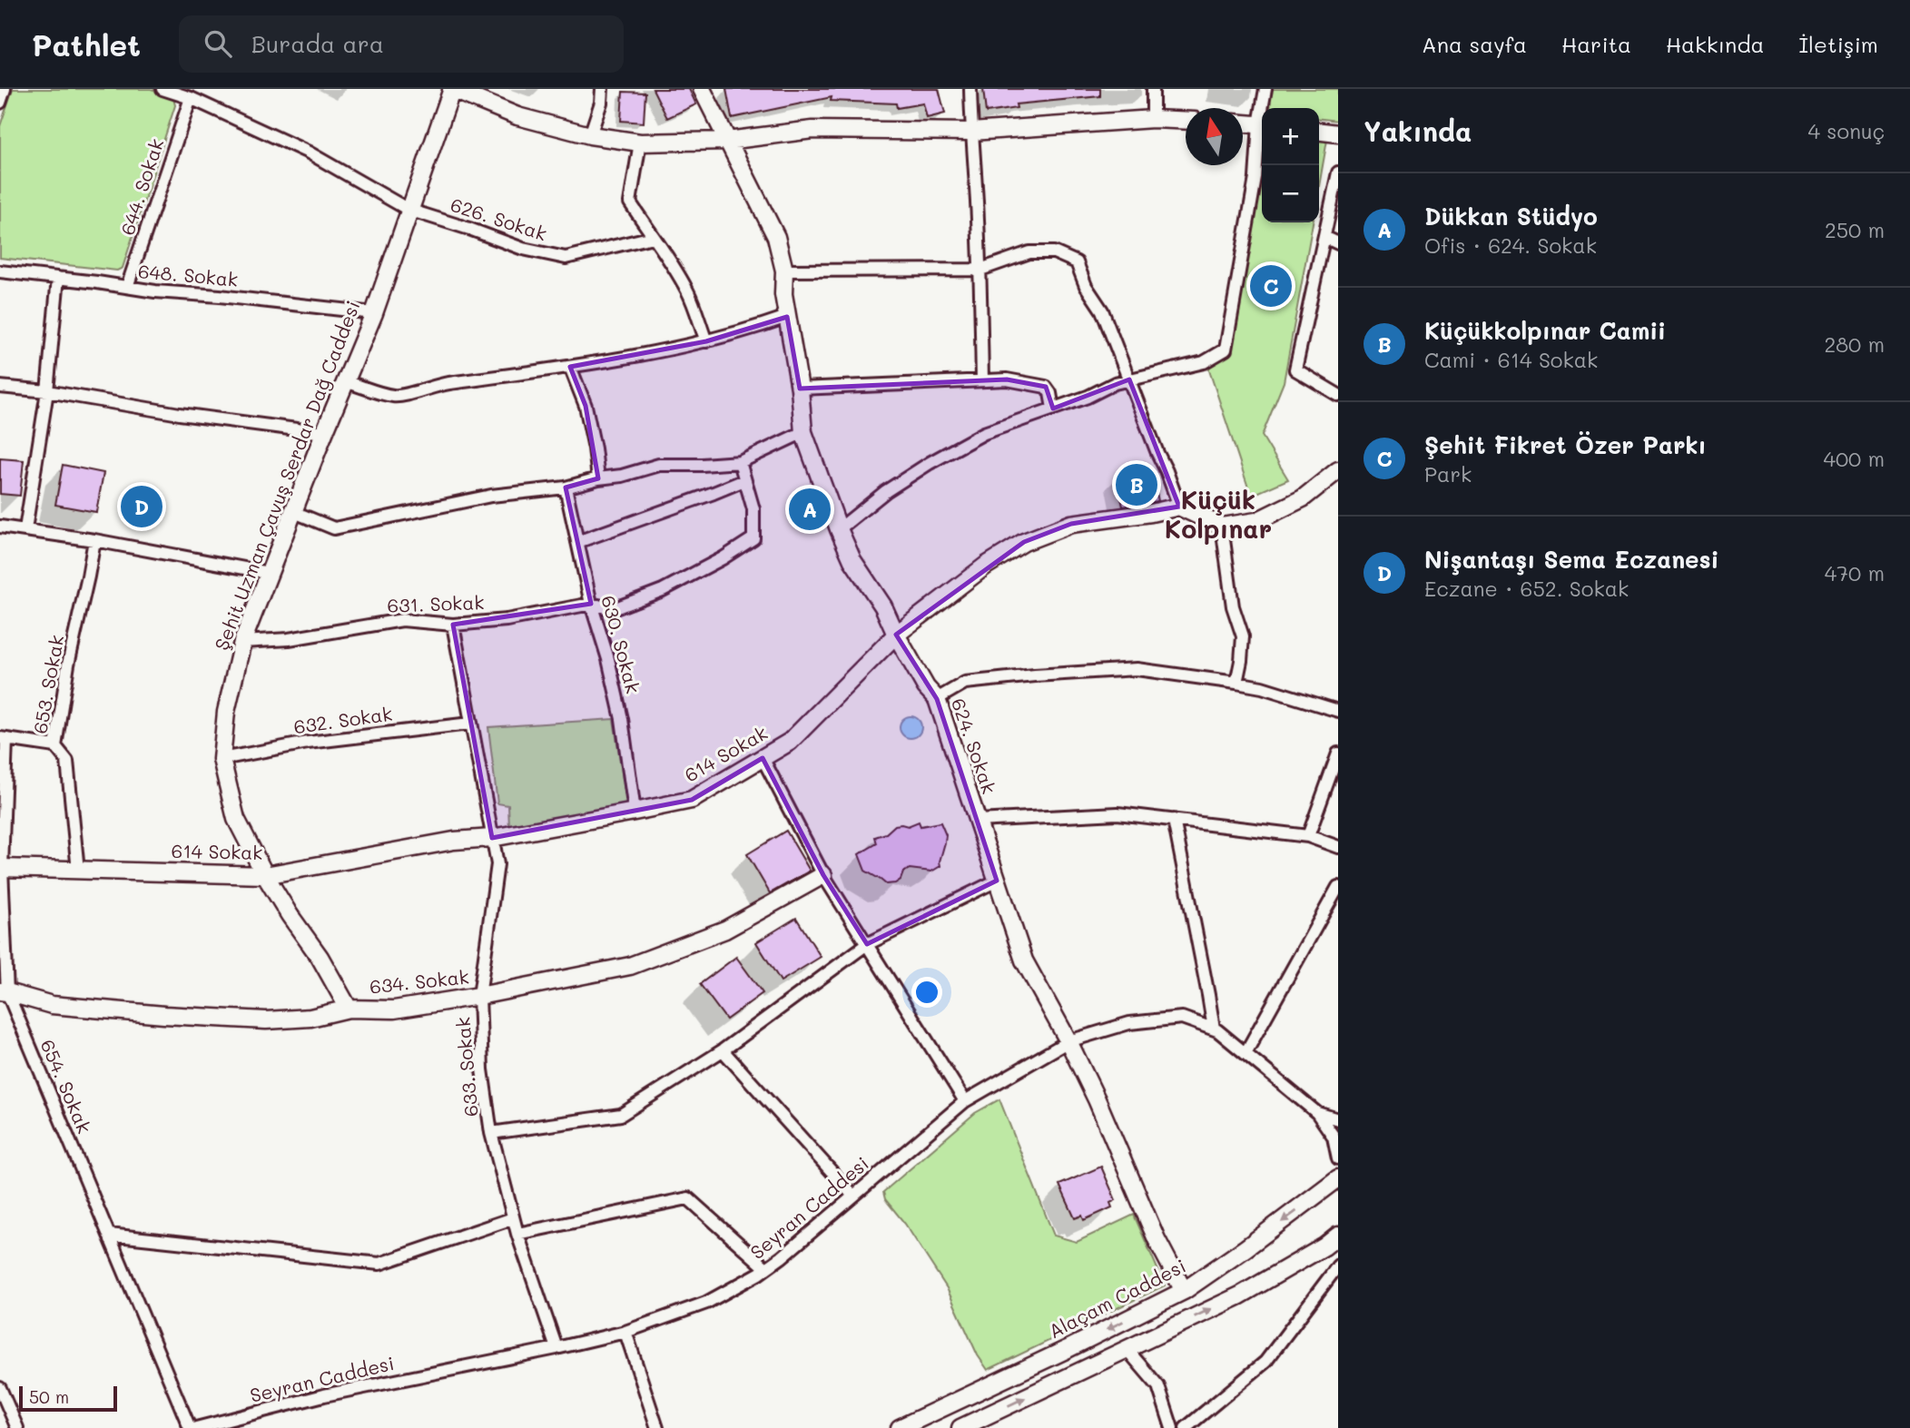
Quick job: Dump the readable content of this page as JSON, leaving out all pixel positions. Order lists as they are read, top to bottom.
{
  "streets": {
    "street": [
      "644. Sokak",
      "626. Sokak",
      "648. Sokak",
      "Şehit Uzman Çavuş Serdar Dağ Caddesi",
      "631. Sokak",
      "630. Sokak",
      "653. Sokak",
      "632. Sokak",
      "624. Sokak",
      "614 Sokak",
      "634. Sokak",
      "633. Sokak",
      "654. Sokak",
      "Seyran Caddesi",
      "Alaçam Caddesi"
    ]
  },
  "crossings": [
    ["644. Sokak", "626. Sokak"],
    ["644. Sokak", "648. Sokak"],
    ["626. Sokak", "Şehit Uzman Çavuş Serdar Dağ Caddesi"],
    ["648. Sokak", "Şehit Uzman Çavuş Serdar Dağ Caddesi"],
    ["Şehit Uzman Çavuş Serdar Dağ Caddesi", "631. Sokak"],
    ["Şehit Uzman Çavuş Serdar Dağ Caddesi", "632. Sokak"],
    ["Şehit Uzman Çavuş Serdar Dağ Caddesi", "614 Sokak"],
    ["Şehit Uzman Çavuş Serdar Dağ Caddesi", "634. Sokak"],
    ["631. Sokak", "630. Sokak"],
    ["631. Sokak", "633. Sokak"],
    ["630. Sokak", "614 Sokak"],
    ["653. Sokak", "614 Sokak"],
    ["632. Sokak", "633. Sokak"],
    ["624. Sokak", "614 Sokak"],
    ["624. Sokak", "Seyran Caddesi"],
    ["624. Sokak", "Alaçam Caddesi"],
    ["614 Sokak", "633. Sokak"],
    ["614 Sokak", "654. Sokak"],
    ["634. Sokak", "633. Sokak"],
    ["634. Sokak", "654. Sokak"],
    ["633. Sokak", "Seyran Caddesi"]
  ],
  "districts": ["Küçük Kolpınar"],
  "scale_bar": "50 m",
  "north": "top",
  "page": {
    "header": "Pathlet",
    "search": "Burada ara",
    "nav": [
      "Ana sayfa",
      "Harita",
      "Hakkında",
      "İletişim"
    ],
    "heading": ["Yakında", "4 sonuç"],
    "map_buttons": ["+", "−"],
    "list": [
      {
        "mark": "A",
        "name": "Dükkan Stüdyo",
        "note": "Ofis · 624. Sokak",
        "value": "250 m"
      },
      {
        "mark": "B",
        "name": "Küçükkolpınar Camii",
        "note": "Cami · 614 Sokak",
        "value": "280 m"
      },
      {
        "mark": "C",
        "name": "Şehit Fikret Özer Parkı",
        "note": "Park",
        "value": "400 m"
      },
      {
        "mark": "D",
        "name": "Nişantaşı Sema Eczanesi",
        "note": "Eczane · 652. Sokak",
        "value": "470 m"
      }
    ],
    "pins": [
      "C",
      "B",
      "D",
      "A"
    ],
    "scale": "50 m"
  }
}
